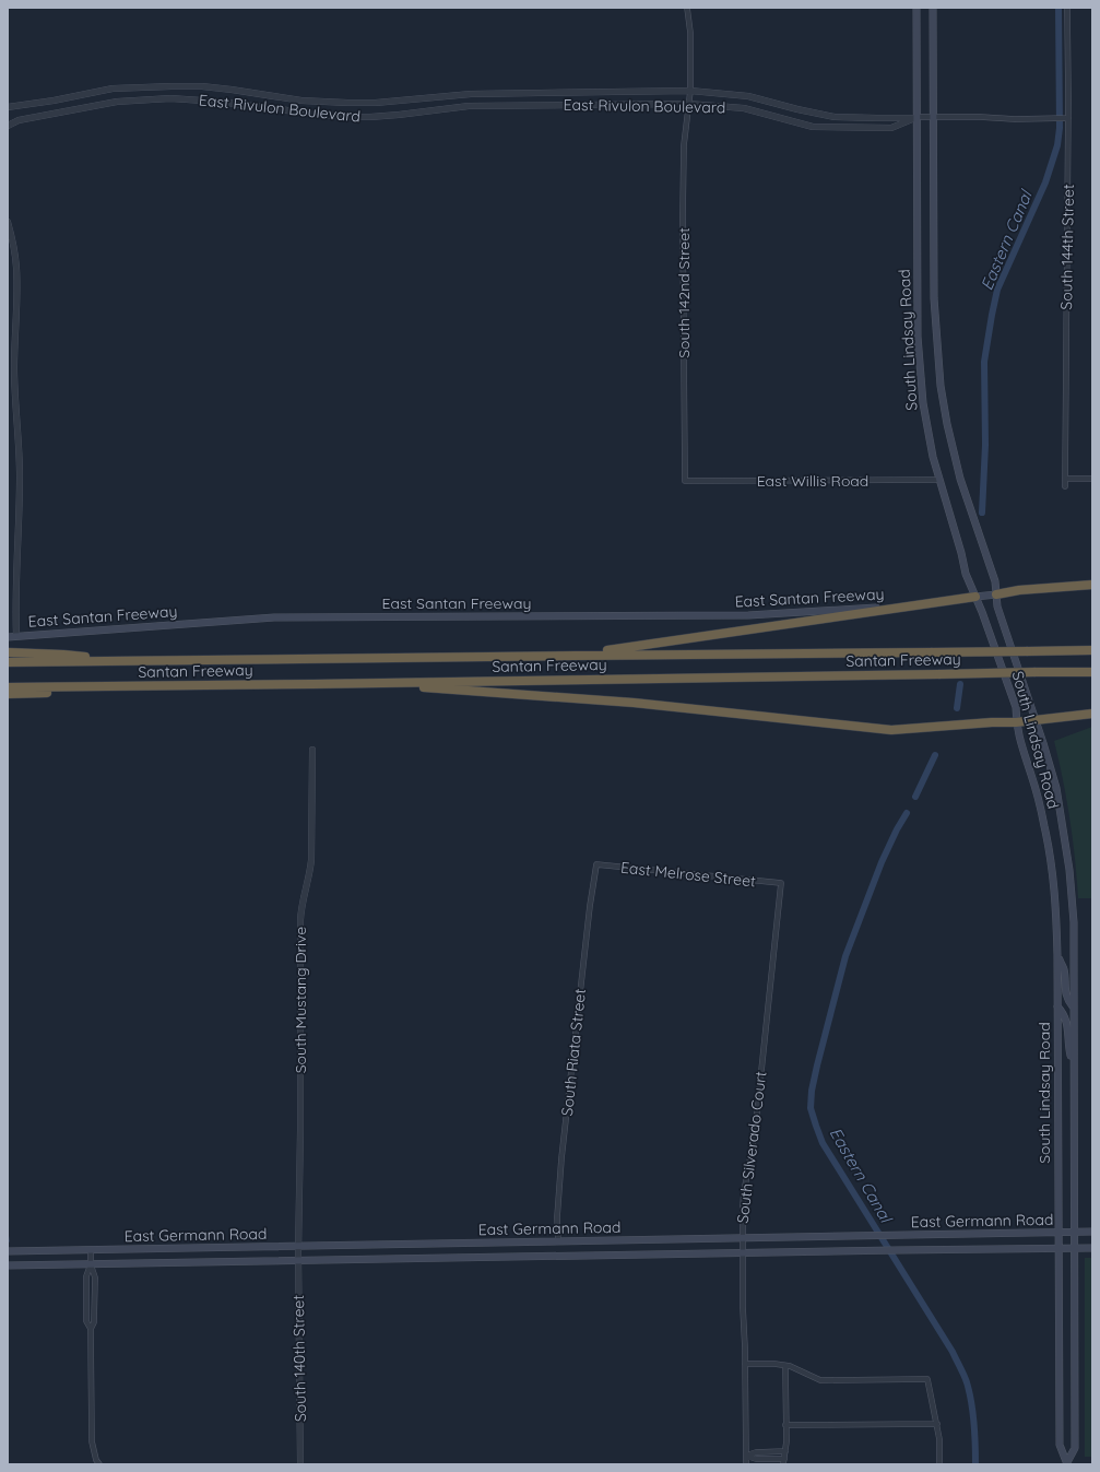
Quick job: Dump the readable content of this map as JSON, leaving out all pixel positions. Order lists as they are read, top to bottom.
{
  "streets": {
    "highway": ["Santan Freeway"],
    "main road": ["South Lindsay Road", "East Santan Freeway", "East Germann Road"],
    "street": [
      "East Rivulon Boulevard",
      "South 144th Street",
      "South 142nd Street",
      "East Willis Road",
      "East Melrose Street",
      "South Mustang Drive",
      "South Riata Street",
      "South Silverado Court",
      "South 140th Street"
    ]
  },
  "crossings": [
    ["East Rivulon Boulevard", "South 142nd Street"],
    ["East Rivulon Boulevard", "South Lindsay Road"],
    ["South 142nd Street", "East Willis Road"],
    ["South Lindsay Road", "East Willis Road"],
    ["South Lindsay Road", "East Germann Road"],
    ["East Melrose Street", "South Riata Street"],
    ["East Melrose Street", "South Silverado Court"],
    ["South Mustang Drive", "East Germann Road"],
    ["South Mustang Drive", "South 140th Street"],
    ["South Riata Street", "East Germann Road"],
    ["South Silverado Court", "East Germann Road"],
    ["East Germann Road", "South 140th Street"]
  ],
  "water": ["Eastern Canal"]
}
